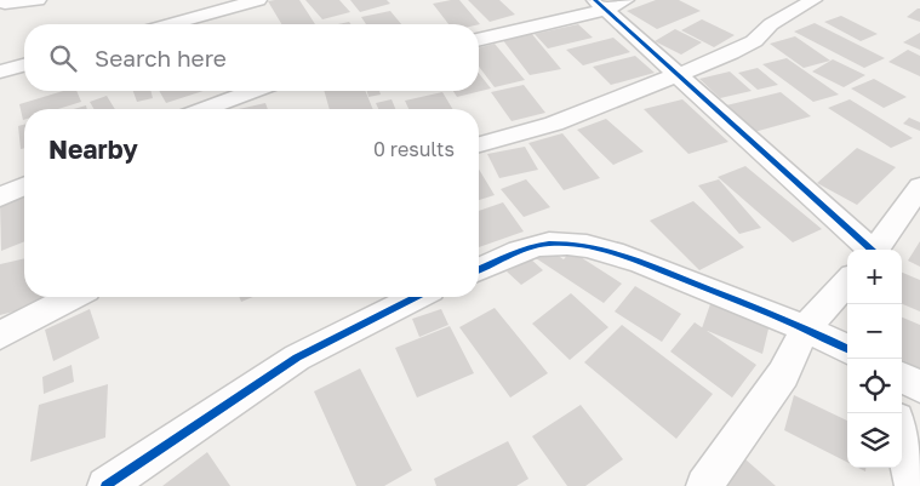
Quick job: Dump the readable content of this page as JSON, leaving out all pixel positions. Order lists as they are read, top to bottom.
{
  "page": {
    "search": "Search here",
    "heading": ["Nearby", "0 results"],
    "map_buttons": ["+", "−"]
  }
}
